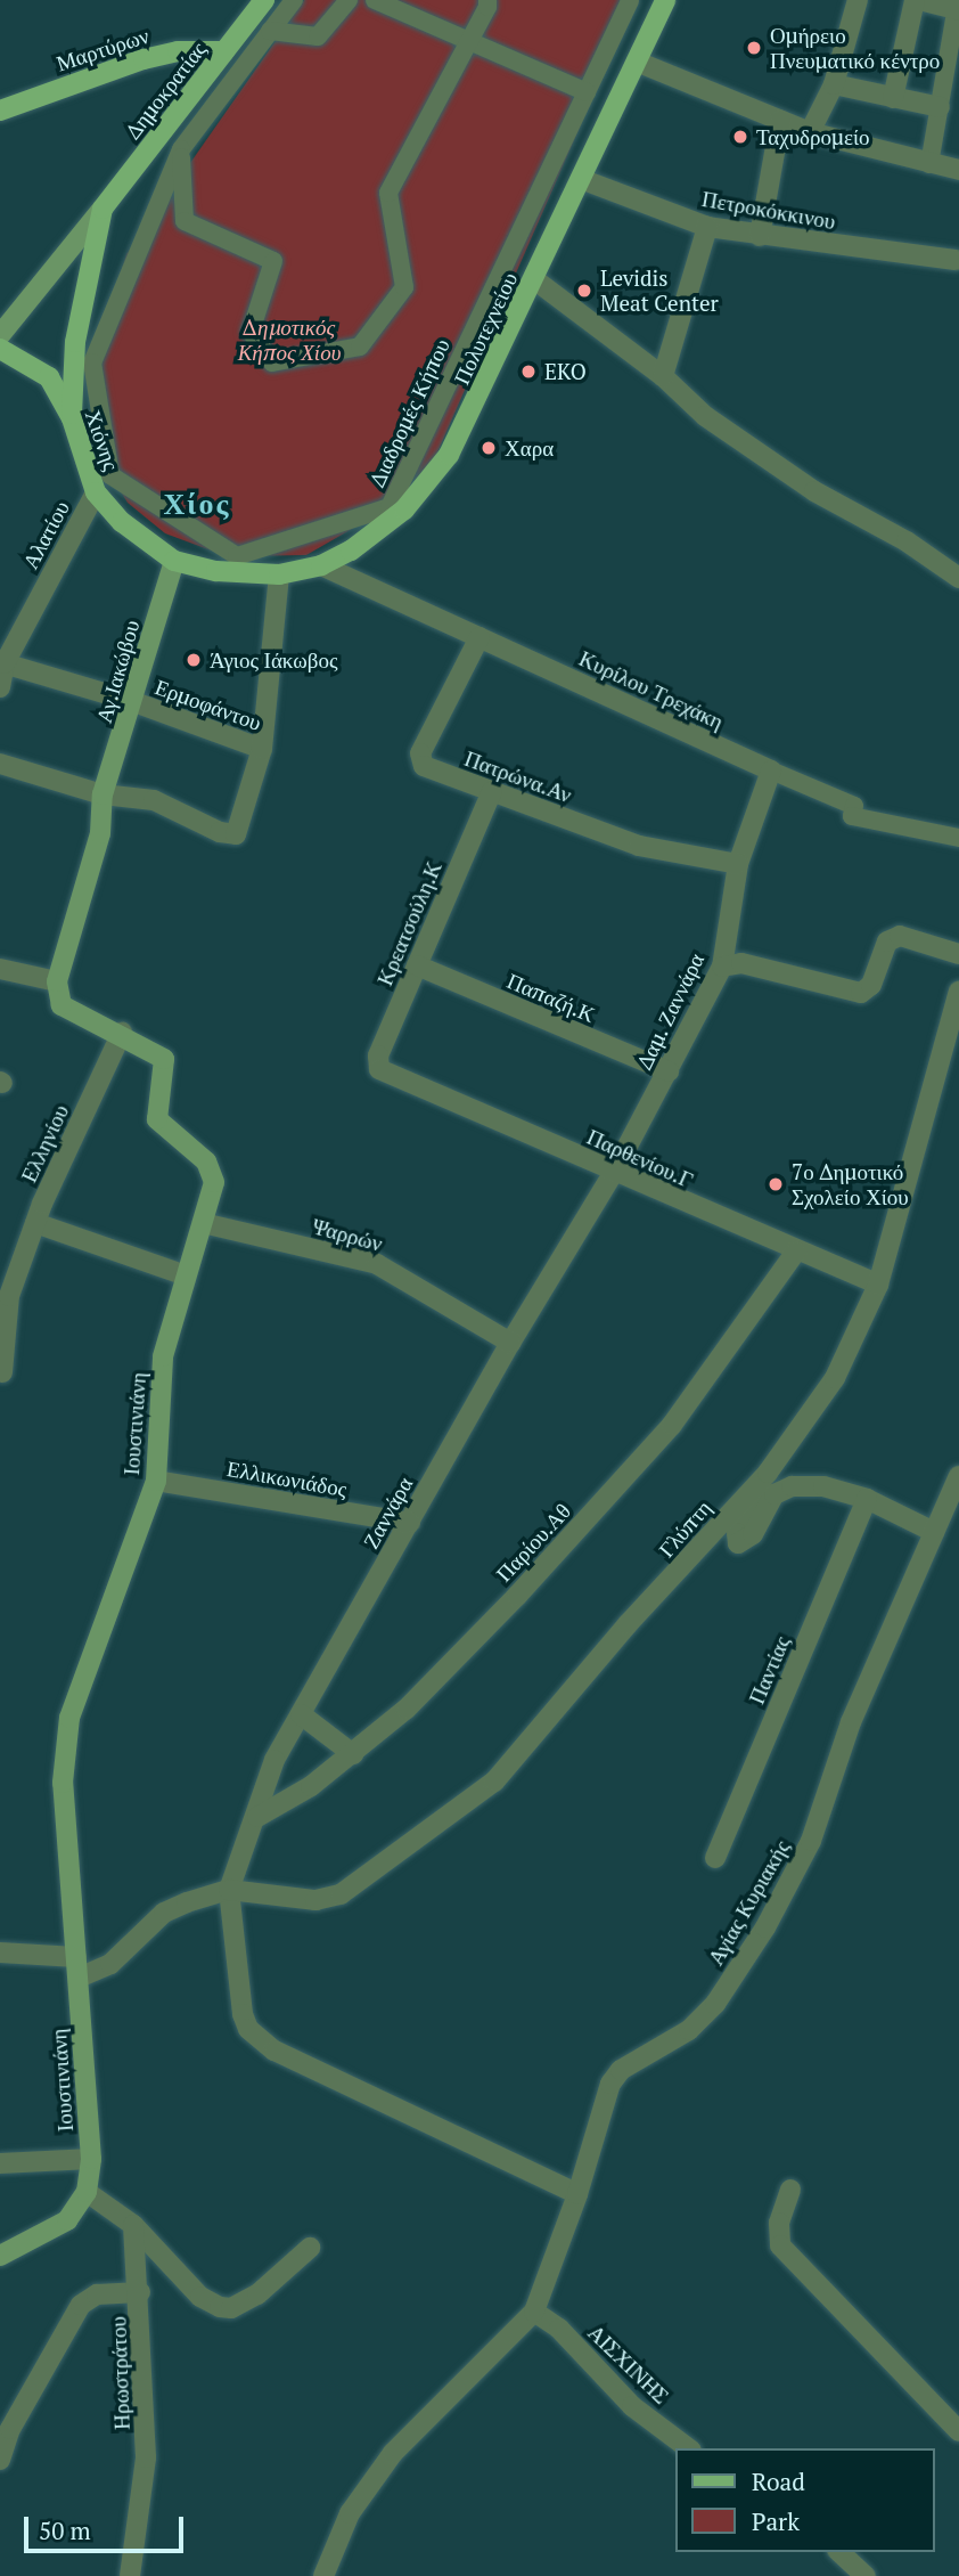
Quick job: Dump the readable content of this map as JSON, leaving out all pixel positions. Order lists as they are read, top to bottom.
{
  "streets": {
    "main road": [
      "Μαρτύρων",
      "Δημοκρατίας",
      "Πολυτεχνείου",
      "Χιόνης",
      "Αγ.Ιακώβου",
      "Ιουστινιάνη"
    ],
    "street": [
      "Πετροκόκκινου",
      "Διαδρομές Κήπου",
      "Αλατίου",
      "Κυρίλου Τρεχάκη",
      "Ερμοφάντου",
      "Πατρώνα.Αν",
      "Κρεατσούλη.Κ",
      "Παπαζή.Κ",
      "Δαμ. Ζαννάρα",
      "Ελληνίου",
      "Παρθενίου.Γ",
      "Ψαρρών",
      "Ελλικωνιάδος",
      "Ζαννάρα",
      "Γλύπτη",
      "Παρίου.Αθ",
      "Παντίας",
      "Αγίας Κυριακής",
      "ΑΙΣΧΙΝΗΣ",
      "Ηρωστράτου"
    ]
  },
  "crossings": [
    ["Μαρτύρων", "Δημοκρατίας"],
    ["Δημοκρατίας", "Χιόνης"],
    ["Πετροκόκκινου", "Πολυτεχνείου"],
    ["Πολυτεχνείου", "Χιόνης"],
    ["Πολυτεχνείου", "Κυρίλου Τρεχάκη"],
    ["Χιόνης", "Αλατίου"],
    ["Χιόνης", "Αγ.Ιακώβου"],
    ["Αλατίου", "Ερμοφάντου"],
    ["Αγ.Ιακώβου", "Ερμοφάντου"],
    ["Κυρίλου Τρεχάκη", "Πατρώνα.Αν"],
    ["Κυρίλου Τρεχάκη", "Δαμ. Ζαννάρα"],
    ["Πατρώνα.Αν", "Κρεατσούλη.Κ"],
    ["Πατρώνα.Αν", "Δαμ. Ζαννάρα"],
    ["Κρεατσούλη.Κ", "Παπαζή.Κ"],
    ["Κρεατσούλη.Κ", "Παρθενίου.Γ"],
    ["Παπαζή.Κ", "Δαμ. Ζαννάρα"],
    ["Δαμ. Ζαννάρα", "Παρθενίου.Γ"],
    ["Δαμ. Ζαννάρα", "Ζαννάρα"],
    ["Ελληνίου", "Ιουστινιάνη"],
    ["Παρθενίου.Γ", "Ζαννάρα"],
    ["Παρθενίου.Γ", "Γλύπτη"],
    ["Παρθενίου.Γ", "Παρίου.Αθ"],
    ["Ψαρρών", "Ιουστινιάνη"],
    ["Ψαρρών", "Ζαννάρα"],
    ["Ιουστινιάνη", "Ελλικωνιάδος"],
    ["Ελλικωνιάδος", "Ζαννάρα"],
    ["Ζαννάρα", "Γλύπτη"],
    ["Ζαννάρα", "Παρίου.Αθ"],
    ["Αγίας Κυριακής", "ΑΙΣΧΙΝΗΣ"]
  ],
  "districts": ["Χίος"],
  "parks": ["Δημοτικός Κήπος Χίου"],
  "places": [
    "Ομήρειο Πνευματικό κέντρο",
    "Ταχυδρομείο",
    "Levidis Meat Center",
    "EKO",
    "Χαρα",
    "Άγιος Ιάκωβος",
    "7ο Δημοτικό Σχολείο Χίου"
  ],
  "legend": ["Road", "Park"],
  "scale_bar": "50 m"
}
